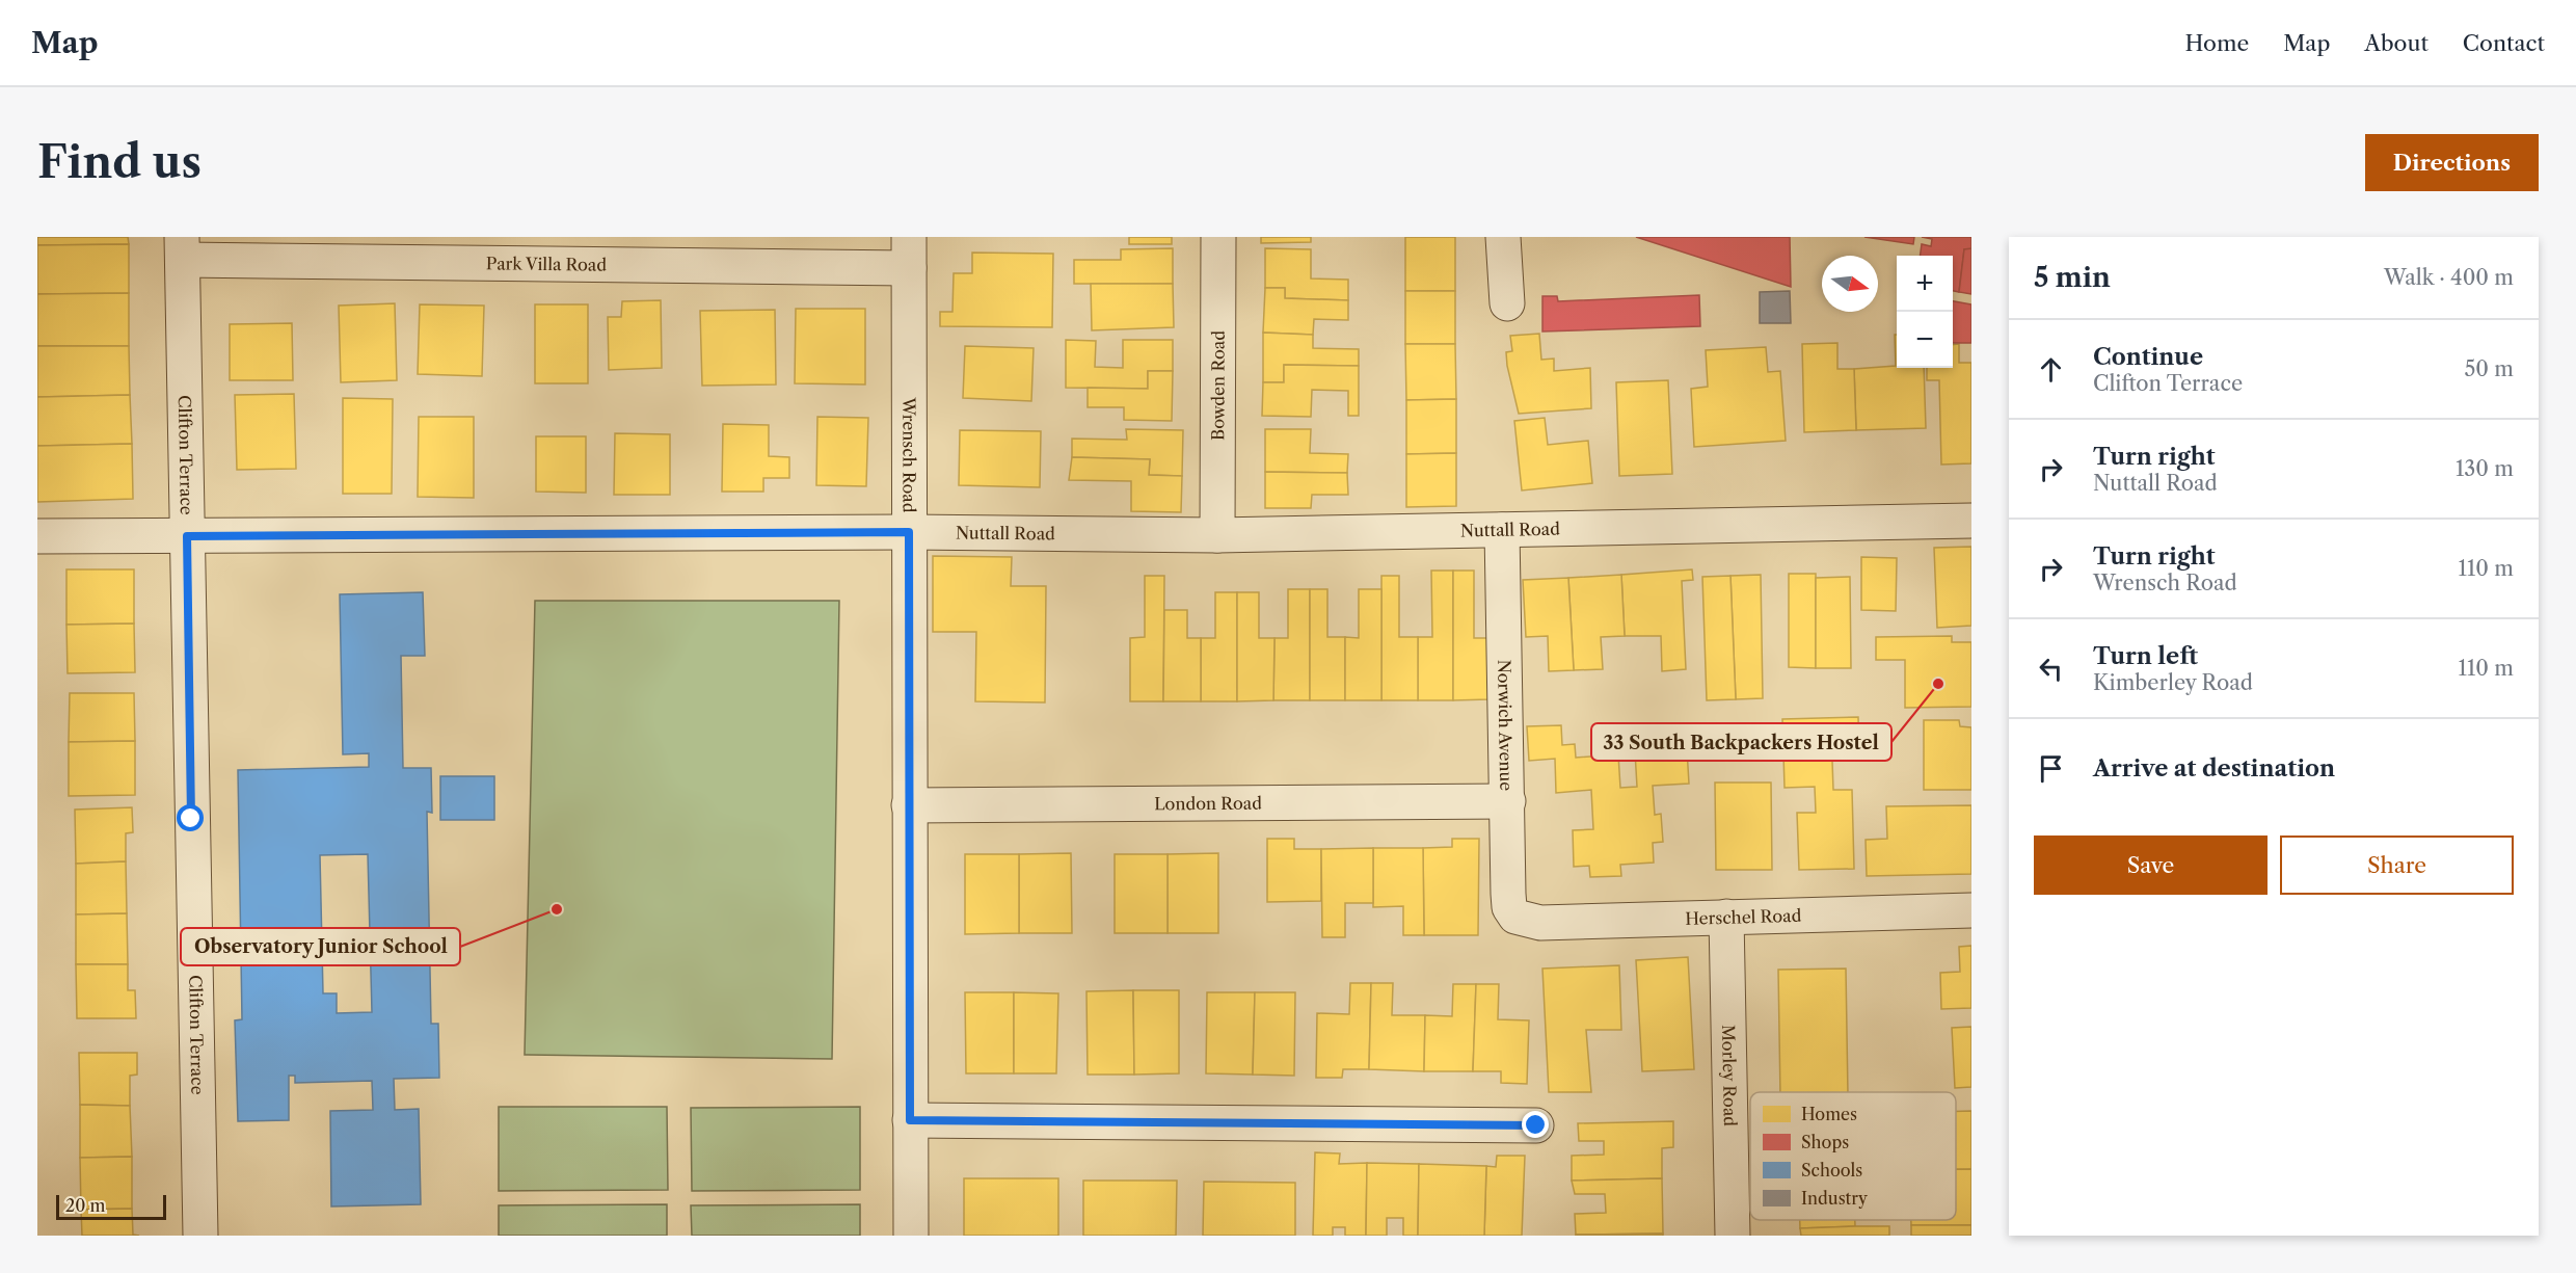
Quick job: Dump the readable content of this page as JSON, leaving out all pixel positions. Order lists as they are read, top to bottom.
{
  "streets": {
    "street": [
      "Park Villa Road",
      "Bowden Road",
      "Clifton Terrace",
      "Wrensch Road",
      "Nuttall Road",
      "Norwich Avenue",
      "London Road",
      "Herschel Road",
      "Morley Road"
    ]
  },
  "crossings": [
    ["Park Villa Road", "Clifton Terrace"],
    ["Park Villa Road", "Wrensch Road"],
    ["Bowden Road", "Nuttall Road"],
    ["Clifton Terrace", "Nuttall Road"],
    ["Wrensch Road", "Nuttall Road"],
    ["Wrensch Road", "London Road"],
    ["Nuttall Road", "Norwich Avenue"],
    ["Norwich Avenue", "London Road"],
    ["Norwich Avenue", "Herschel Road"],
    ["Herschel Road", "Morley Road"]
  ],
  "places": ["33 South Backpackers Hostel", "Observatory Junior School"],
  "legend": [
    "Homes",
    "Shops",
    "Schools",
    "Industry"
  ],
  "scale_bar": "20 m",
  "north": "right",
  "page": {
    "header": "Map",
    "nav": [
      "Home",
      "Map",
      "About",
      "Contact"
    ],
    "buttons": [
      "Directions",
      ["Save", "Share"]
    ],
    "title": "Find us",
    "heading": ["5 min", "Walk · 400 m"],
    "map_buttons": ["+", "−"],
    "list": [
      ["Continue", "Clifton Terrace", "50 m"],
      ["Turn right", "Nuttall Road", "130 m"],
      ["Turn right", "Wrensch Road", "110 m"],
      ["Turn left", "Kimberley Road", "110 m"],
      "Arrive at destination"
    ],
    "scale": "20 m"
  }
}
